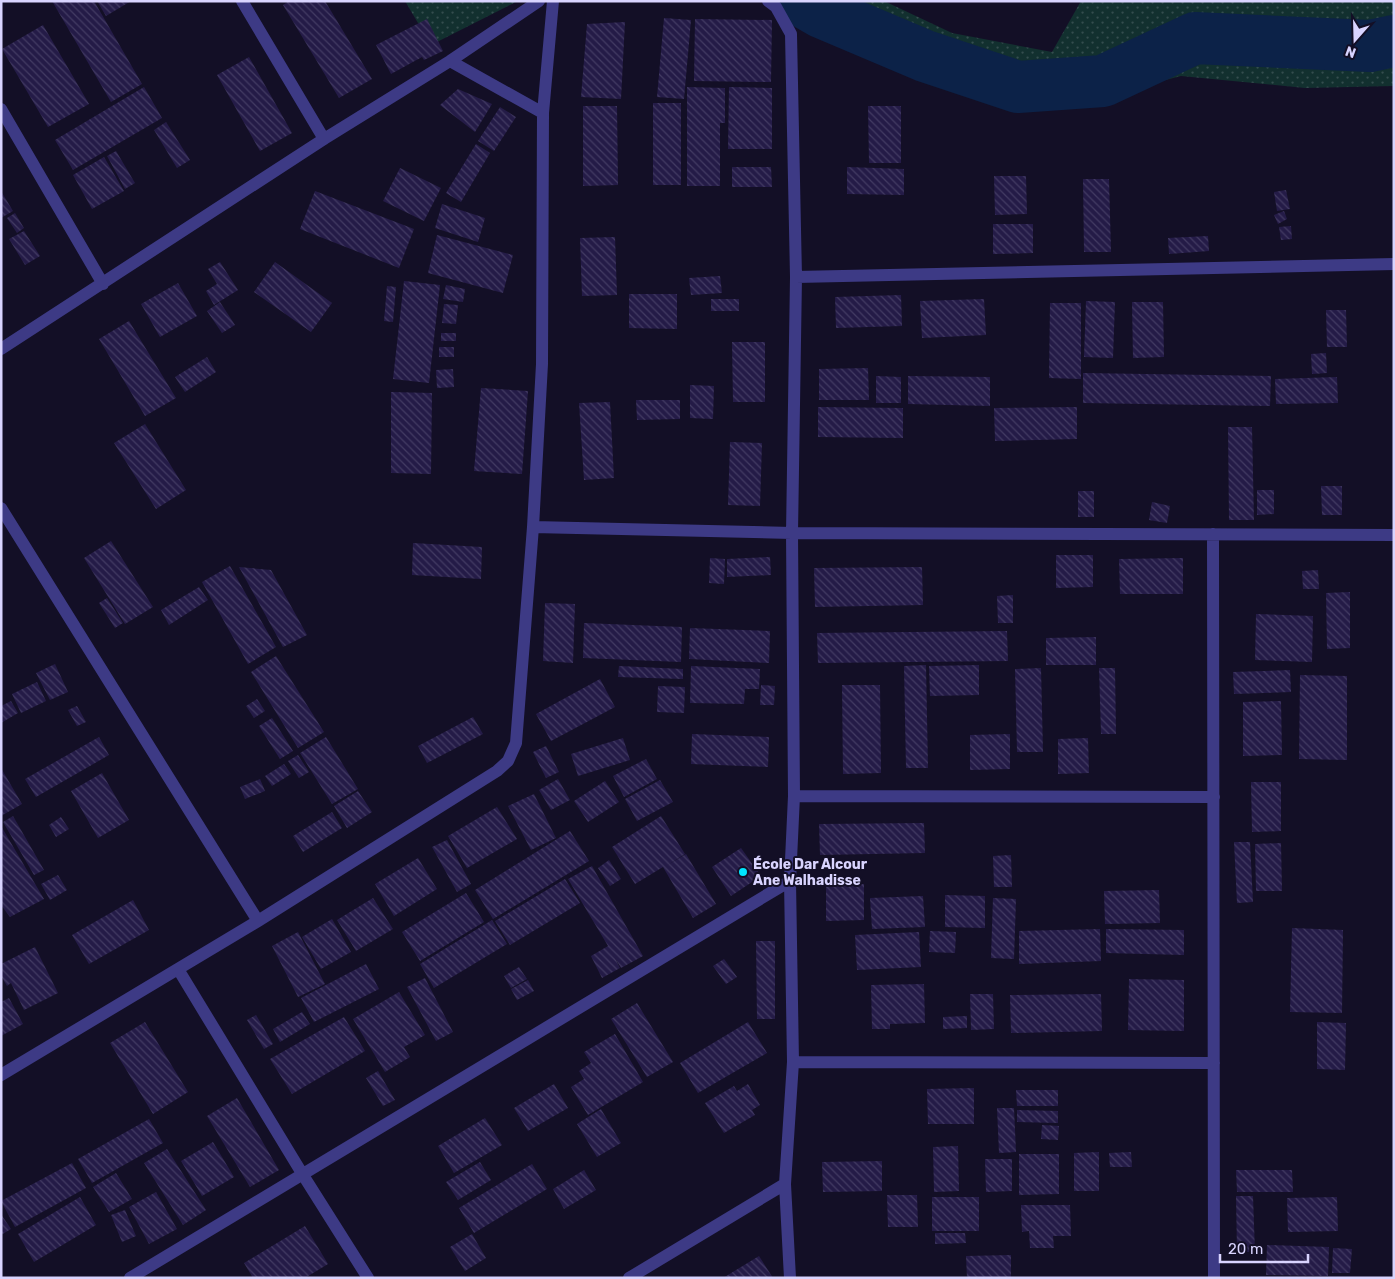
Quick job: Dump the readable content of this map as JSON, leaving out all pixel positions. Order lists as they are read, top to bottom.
{
  "places": ["École Dar Alcour Ane Walhadisse"],
  "scale_bar": "20 m",
  "north": "bottom"
}
